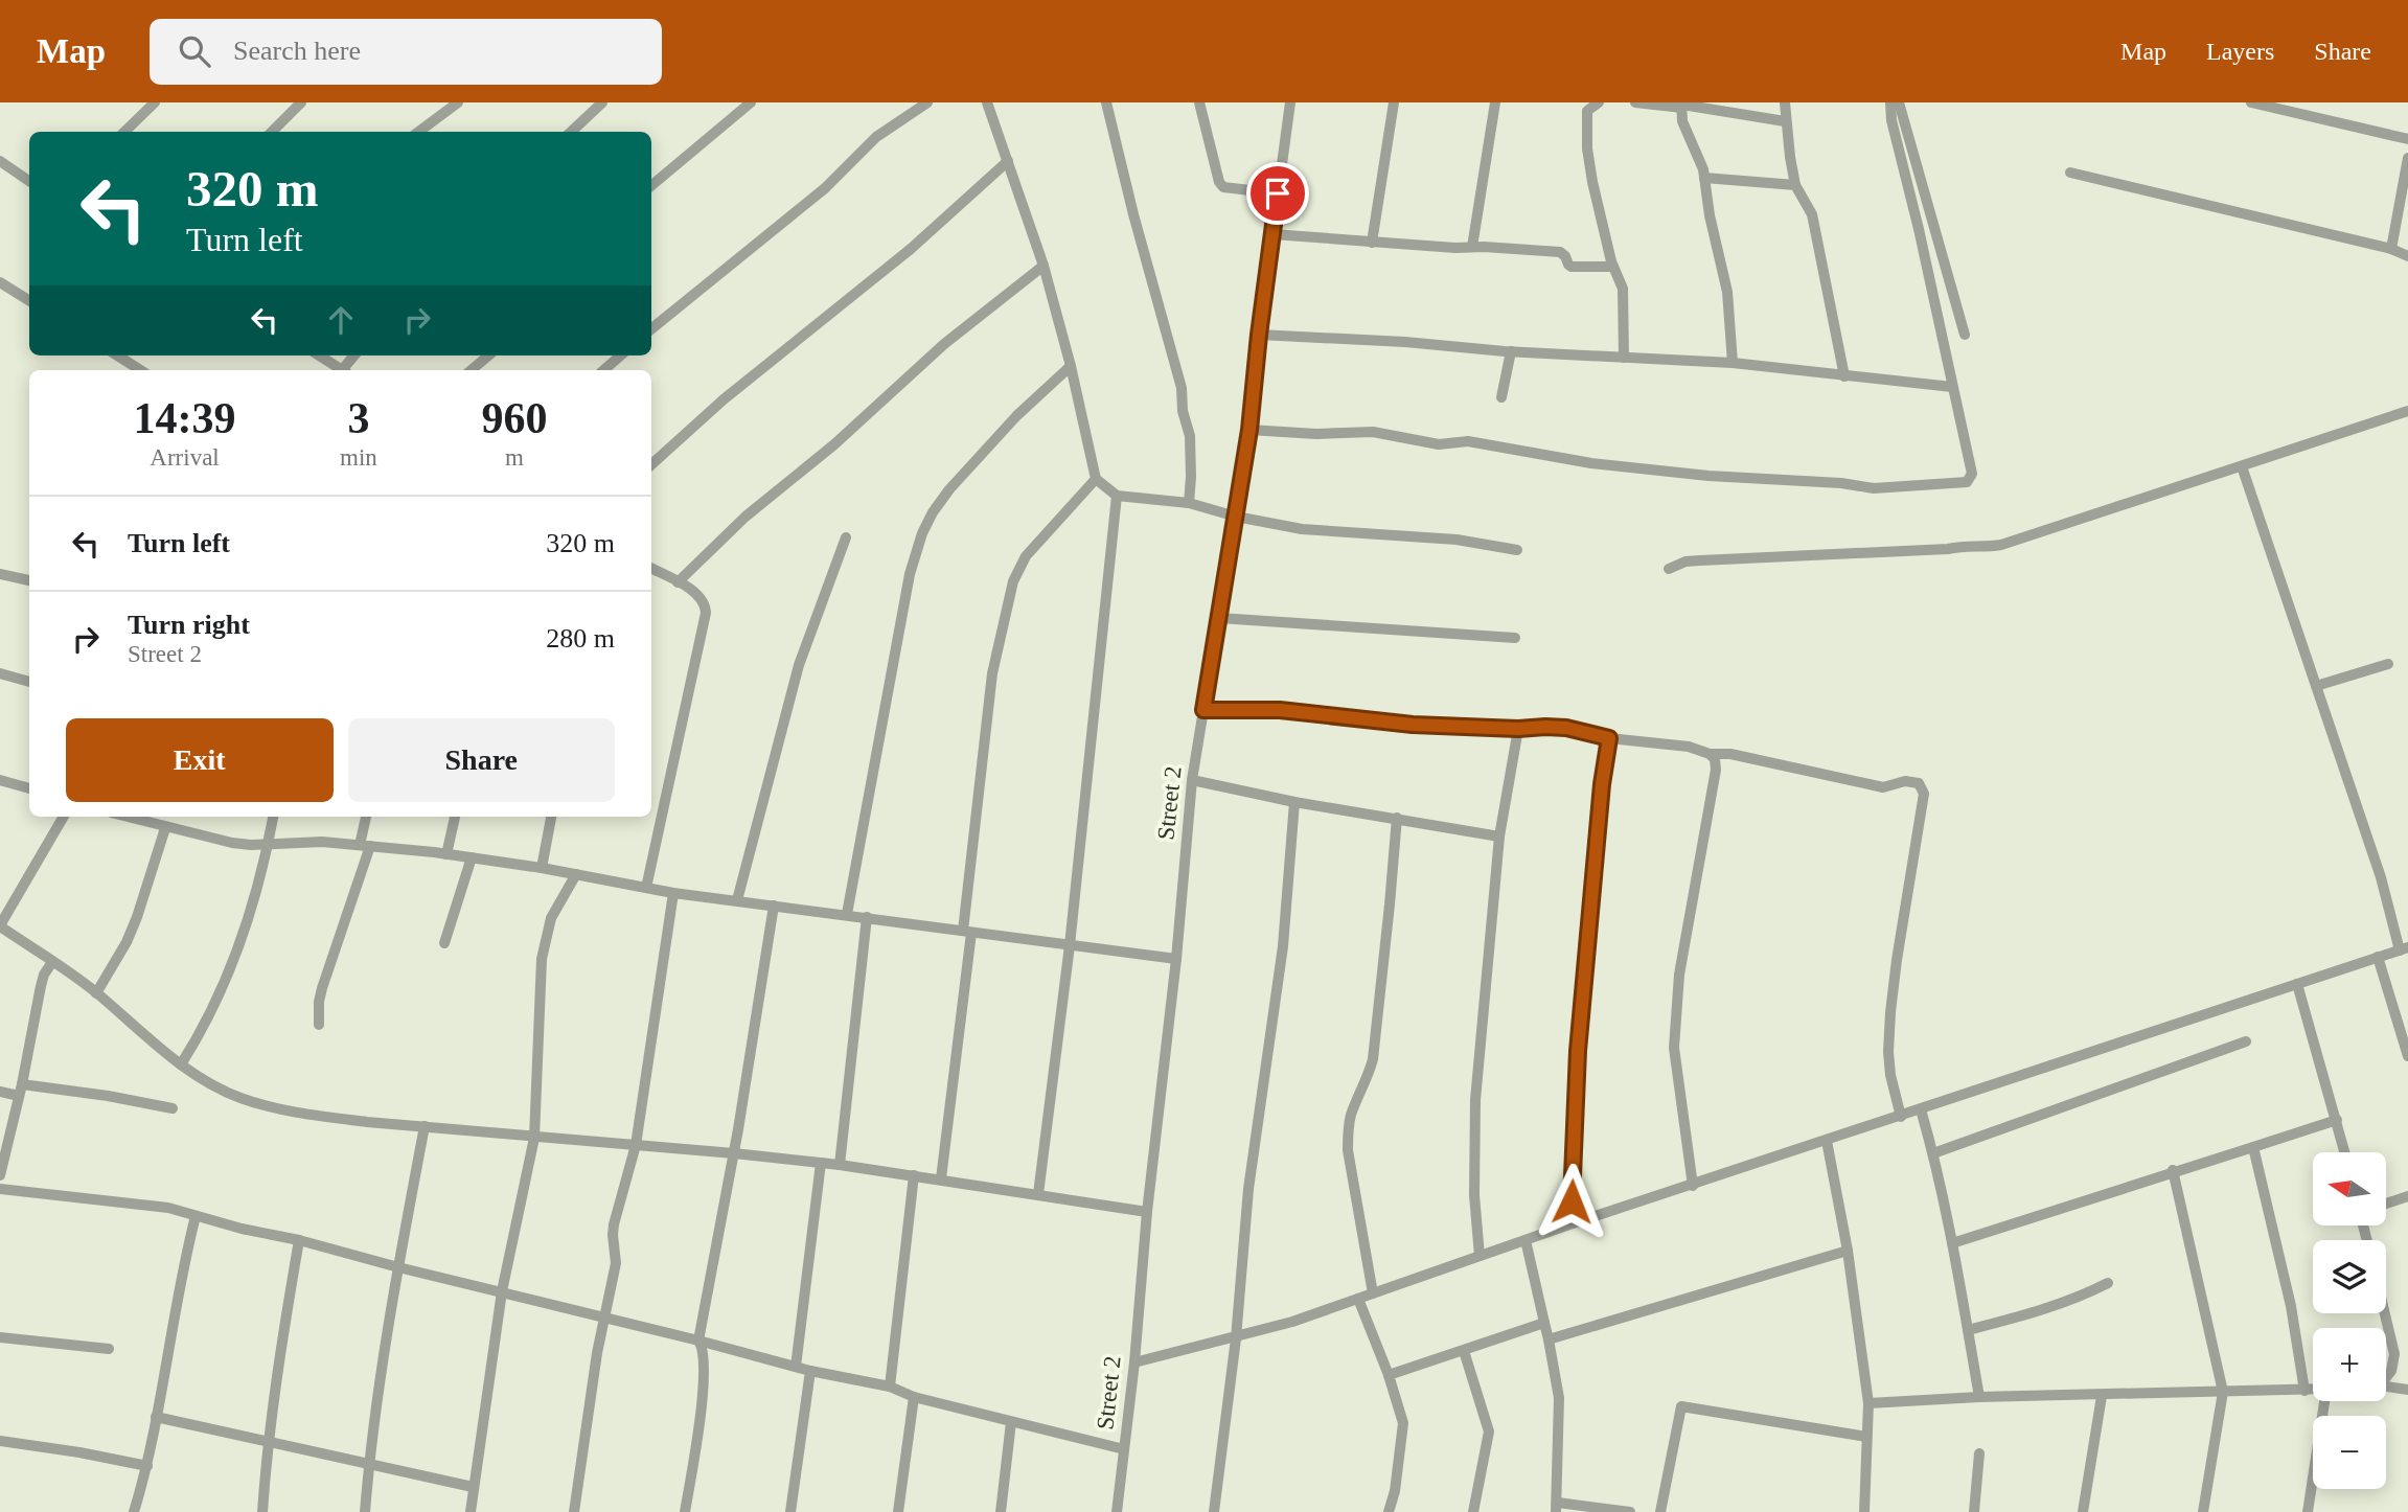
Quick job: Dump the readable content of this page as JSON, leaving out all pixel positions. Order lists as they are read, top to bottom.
{
  "streets": {
    "street": ["Street 2"]
  },
  "north": "left",
  "page": {
    "header": "Map",
    "search": "Search here",
    "nav": ["Map", "Layers", "Share"],
    "turn": ["320 m", "Turn left"],
    "eta": [
      "14:39",
      "Arrival",
      "3",
      "min",
      "960",
      "m"
    ],
    "list": [
      {
        "name": "Turn left",
        "value": "320 m"
      },
      {
        "name": "Turn right",
        "note": "Street 2",
        "value": "280 m"
      }
    ],
    "buttons": ["Exit", "Share"],
    "map_buttons": ["+", "−"]
  }
}
